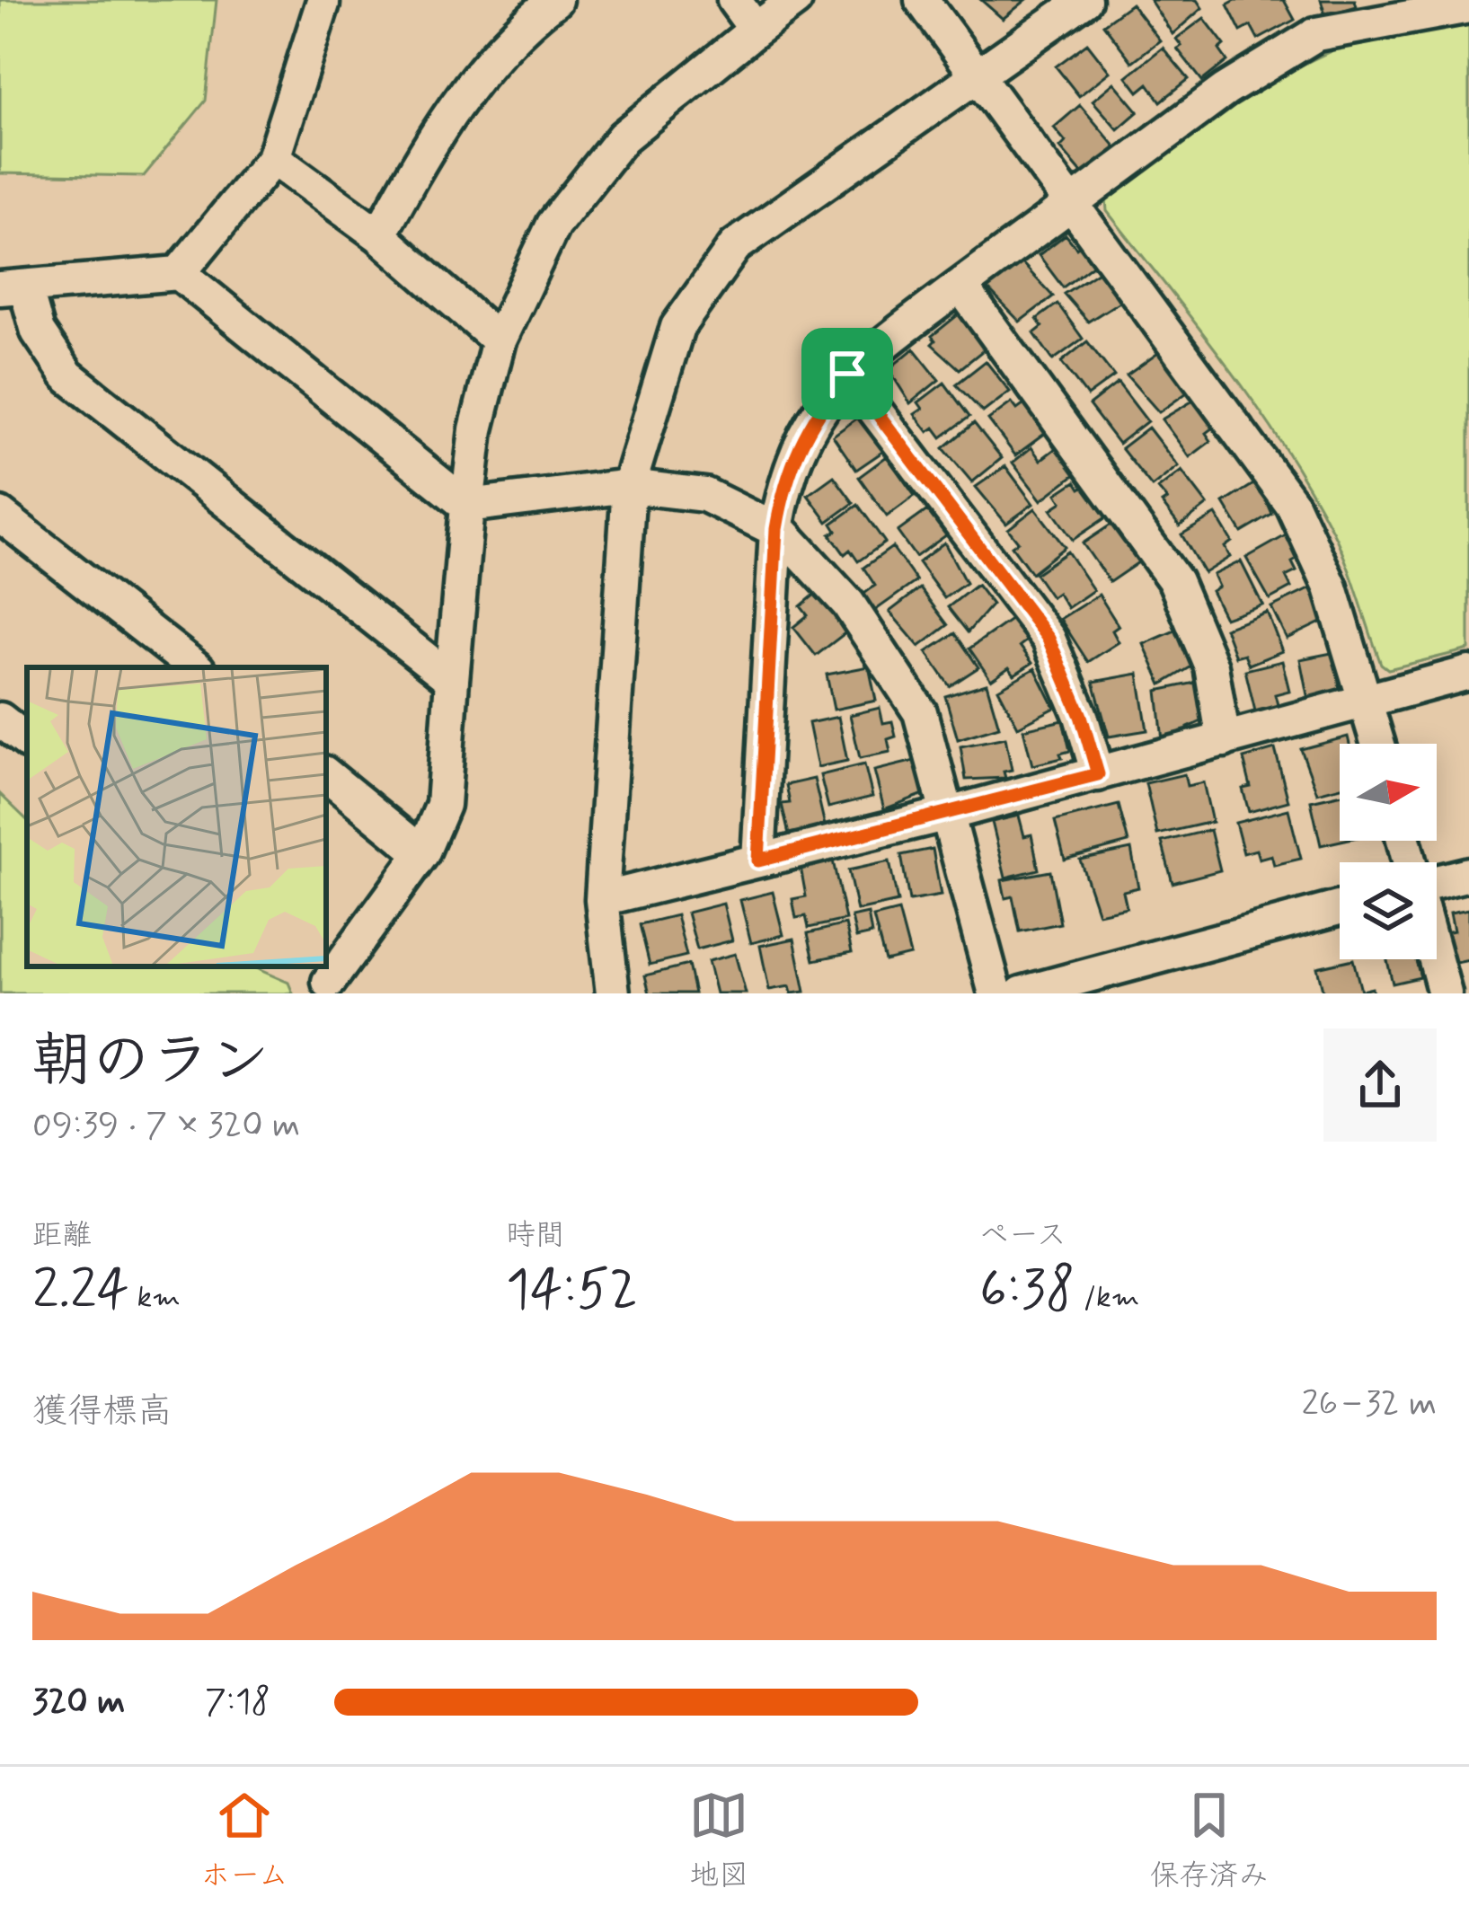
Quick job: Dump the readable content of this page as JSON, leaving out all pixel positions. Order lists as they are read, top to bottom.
{
  "north": "right",
  "page": {
    "heading": ["朝のラン", "09:39 · 7 × 320 m"],
    "stats": [
      ["距離", "2.24 km"],
      ["時間", "14:52"],
      ["ペース", "6:38 /km"]
    ],
    "chart": ["獲得標高", "26–32 m"],
    "list": [
      {
        "name": "320 m",
        "note": "7:18"
      }
    ],
    "tabs": ["ホーム", "地図", "保存済み"]
  }
}
